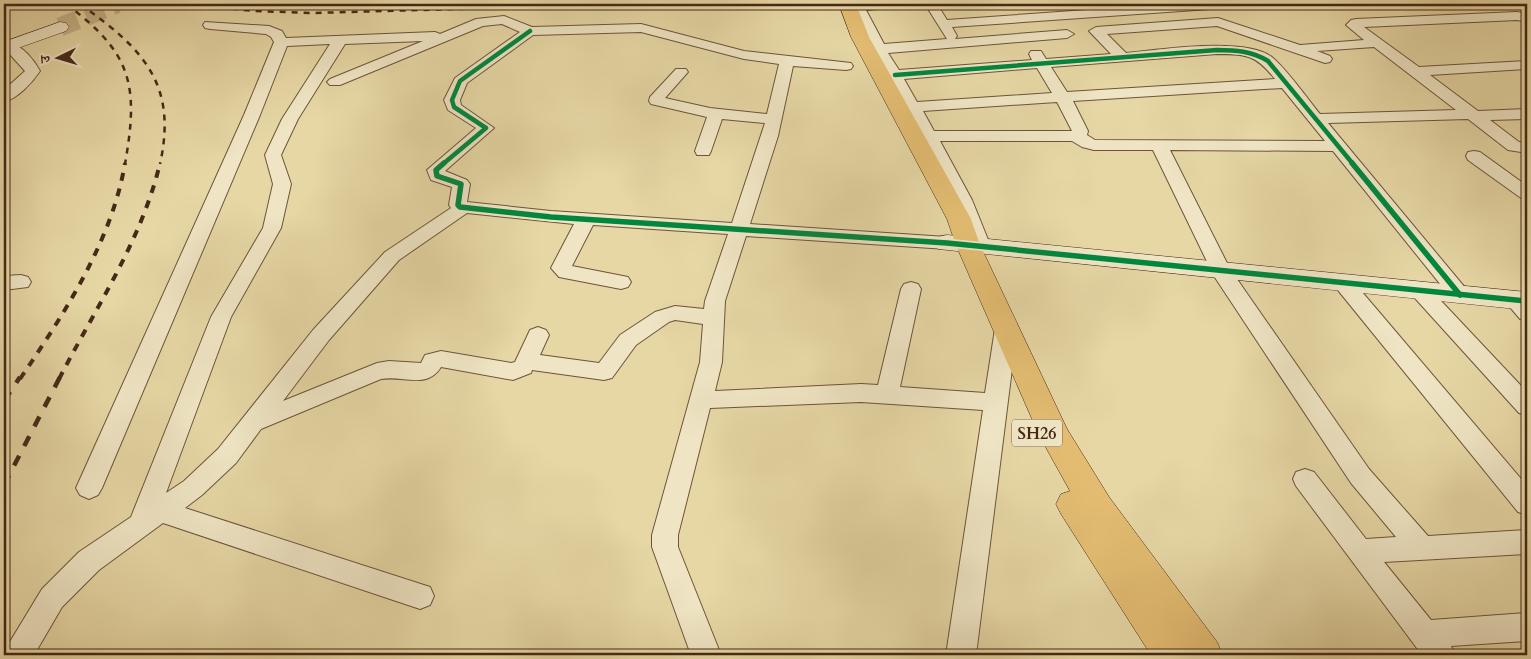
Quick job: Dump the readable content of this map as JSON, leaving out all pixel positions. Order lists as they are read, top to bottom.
{
  "streets": {
    "main road": ["SH26"]
  },
  "north": "left"
}
